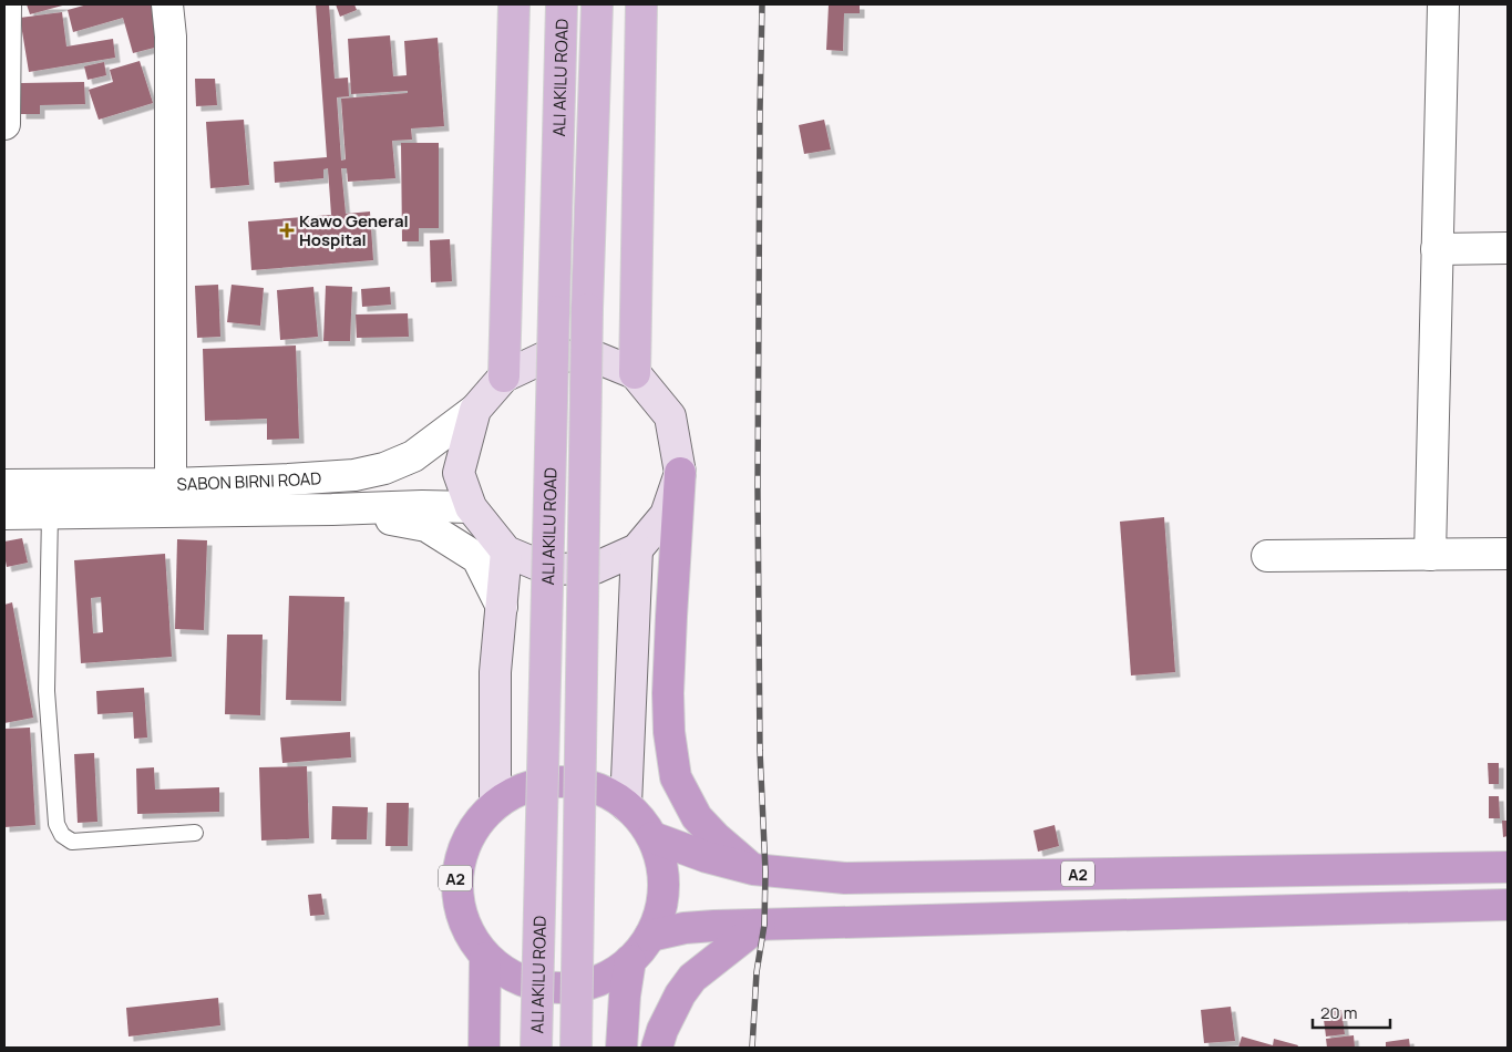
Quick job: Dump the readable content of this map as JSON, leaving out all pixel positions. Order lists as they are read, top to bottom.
{
  "streets": {
    "highway": ["A2"],
    "main road": ["ALI AKILU ROAD"],
    "street": ["SABON BIRNI ROAD"]
  },
  "places": {
    "health": ["Kawo General Hospital"]
  },
  "scale_bar": "20 m"
}
